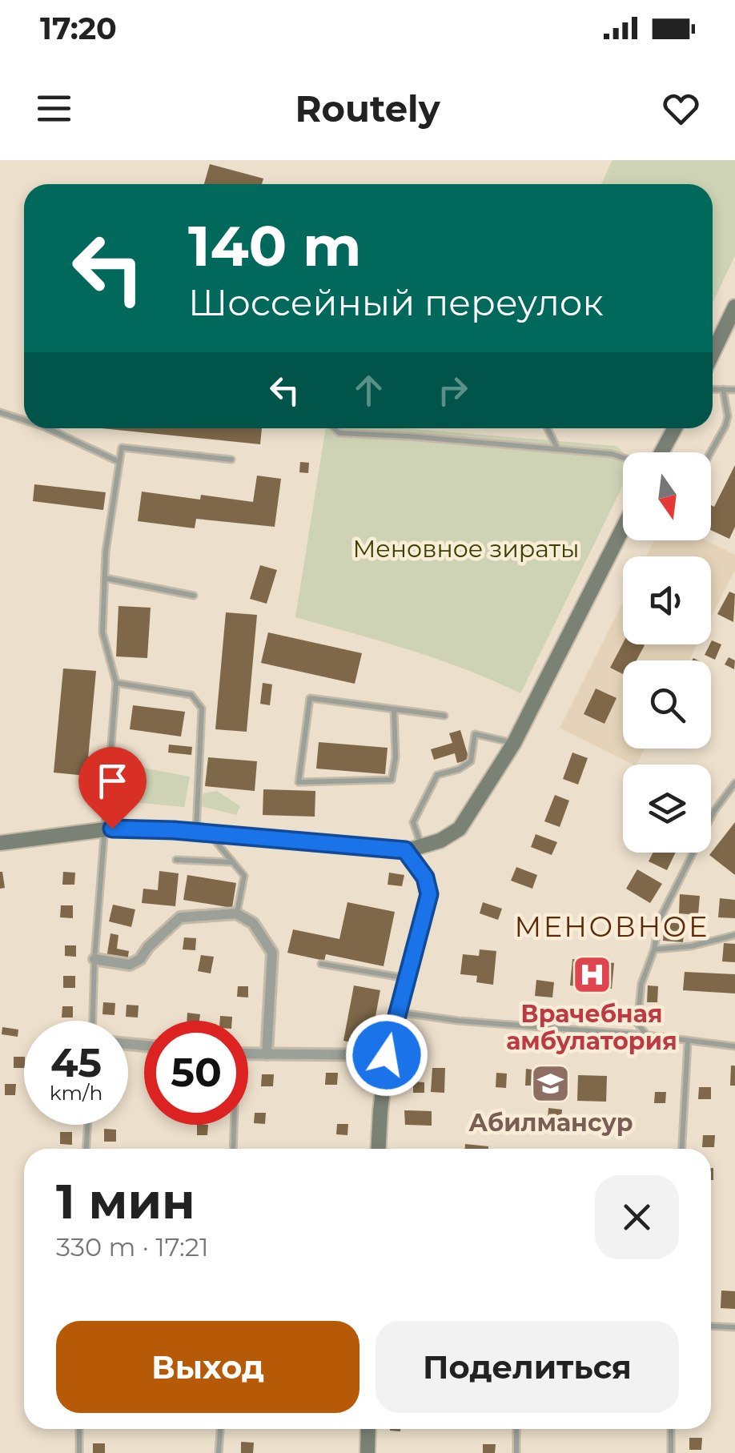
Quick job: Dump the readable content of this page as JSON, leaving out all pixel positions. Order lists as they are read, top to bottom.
{
  "districts": ["МЕНОВНОЕ"],
  "parks": ["Меновное зираты"],
  "places": {
    "hospital": ["Врачебная амбулатория"],
    "school or university": ["Абилмансур"]
  },
  "north": "bottom",
  "page": {
    "status": "17:20",
    "header": "Routely",
    "turn": ["140 m", "Шоссейный переулок"],
    "speed": "45 km/h",
    "limit": "50",
    "heading": ["1 мин", "330 m · 17:21"],
    "buttons": ["Выход", "Поделиться"]
  }
}
